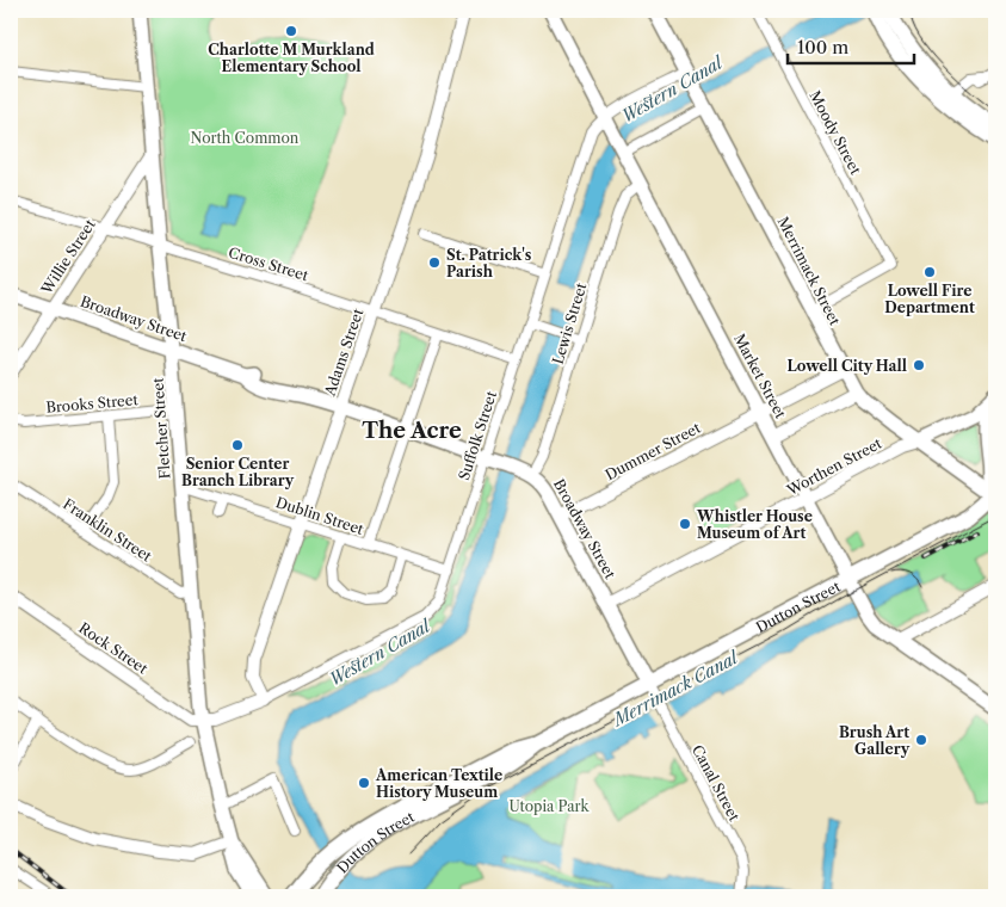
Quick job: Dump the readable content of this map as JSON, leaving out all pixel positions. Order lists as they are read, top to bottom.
{
  "streets": {
    "main road": [
      "Merrimack Street",
      "Broadway Street",
      "Market Street",
      "Fletcher Street",
      "Dutton Street"
    ],
    "street": [
      "Moody Street",
      "Willie Street",
      "Cross Street",
      "Lewis Street",
      "Adams Street",
      "Brooks Street",
      "Suffolk Street",
      "Dummer Street",
      "Worthen Street",
      "Dublin Street",
      "Franklin Street",
      "Rock Street",
      "Canal Street"
    ]
  },
  "crossings": [
    ["Moody Street", "Merrimack Street"],
    ["Willie Street", "Cross Street"],
    ["Willie Street", "Broadway Street"],
    ["Willie Street", "Fletcher Street"],
    ["Cross Street", "Adams Street"],
    ["Cross Street", "Fletcher Street"],
    ["Cross Street", "Suffolk Street"],
    ["Merrimack Street", "Suffolk Street"],
    ["Merrimack Street", "Dummer Street"],
    ["Merrimack Street", "Worthen Street"],
    ["Merrimack Street", "Dutton Street"],
    ["Broadway Street", "Lewis Street"],
    ["Broadway Street", "Adams Street"],
    ["Broadway Street", "Fletcher Street"],
    ["Broadway Street", "Suffolk Street"],
    ["Broadway Street", "Dummer Street"],
    ["Broadway Street", "Worthen Street"],
    ["Broadway Street", "Dutton Street"],
    ["Broadway Street", "Canal Street"],
    ["Lewis Street", "Market Street"],
    ["Adams Street", "Suffolk Street"],
    ["Adams Street", "Dublin Street"],
    ["Market Street", "Suffolk Street"],
    ["Market Street", "Dummer Street"],
    ["Market Street", "Worthen Street"],
    ["Market Street", "Dutton Street"],
    ["Brooks Street", "Fletcher Street"],
    ["Fletcher Street", "Suffolk Street"],
    ["Fletcher Street", "Dublin Street"],
    ["Fletcher Street", "Franklin Street"],
    ["Fletcher Street", "Rock Street"],
    ["Suffolk Street", "Dublin Street"],
    ["Suffolk Street", "Rock Street"],
    ["Dutton Street", "Canal Street"]
  ],
  "districts": ["The Acre"],
  "water": ["Western Canal", "Merrimack Canal"],
  "parks": ["North Common", "Utopia Park"],
  "places": [
    "Charlotte M Murkland Elementary School",
    "St. Patrick's Parish",
    "Lowell Fire Department",
    "Lowell City Hall",
    "Senior Center Branch Library",
    "Whistler House Museum of Art",
    "Brush Art Gallery",
    "American Textile History Museum"
  ],
  "scale_bar": "100 m"
}
